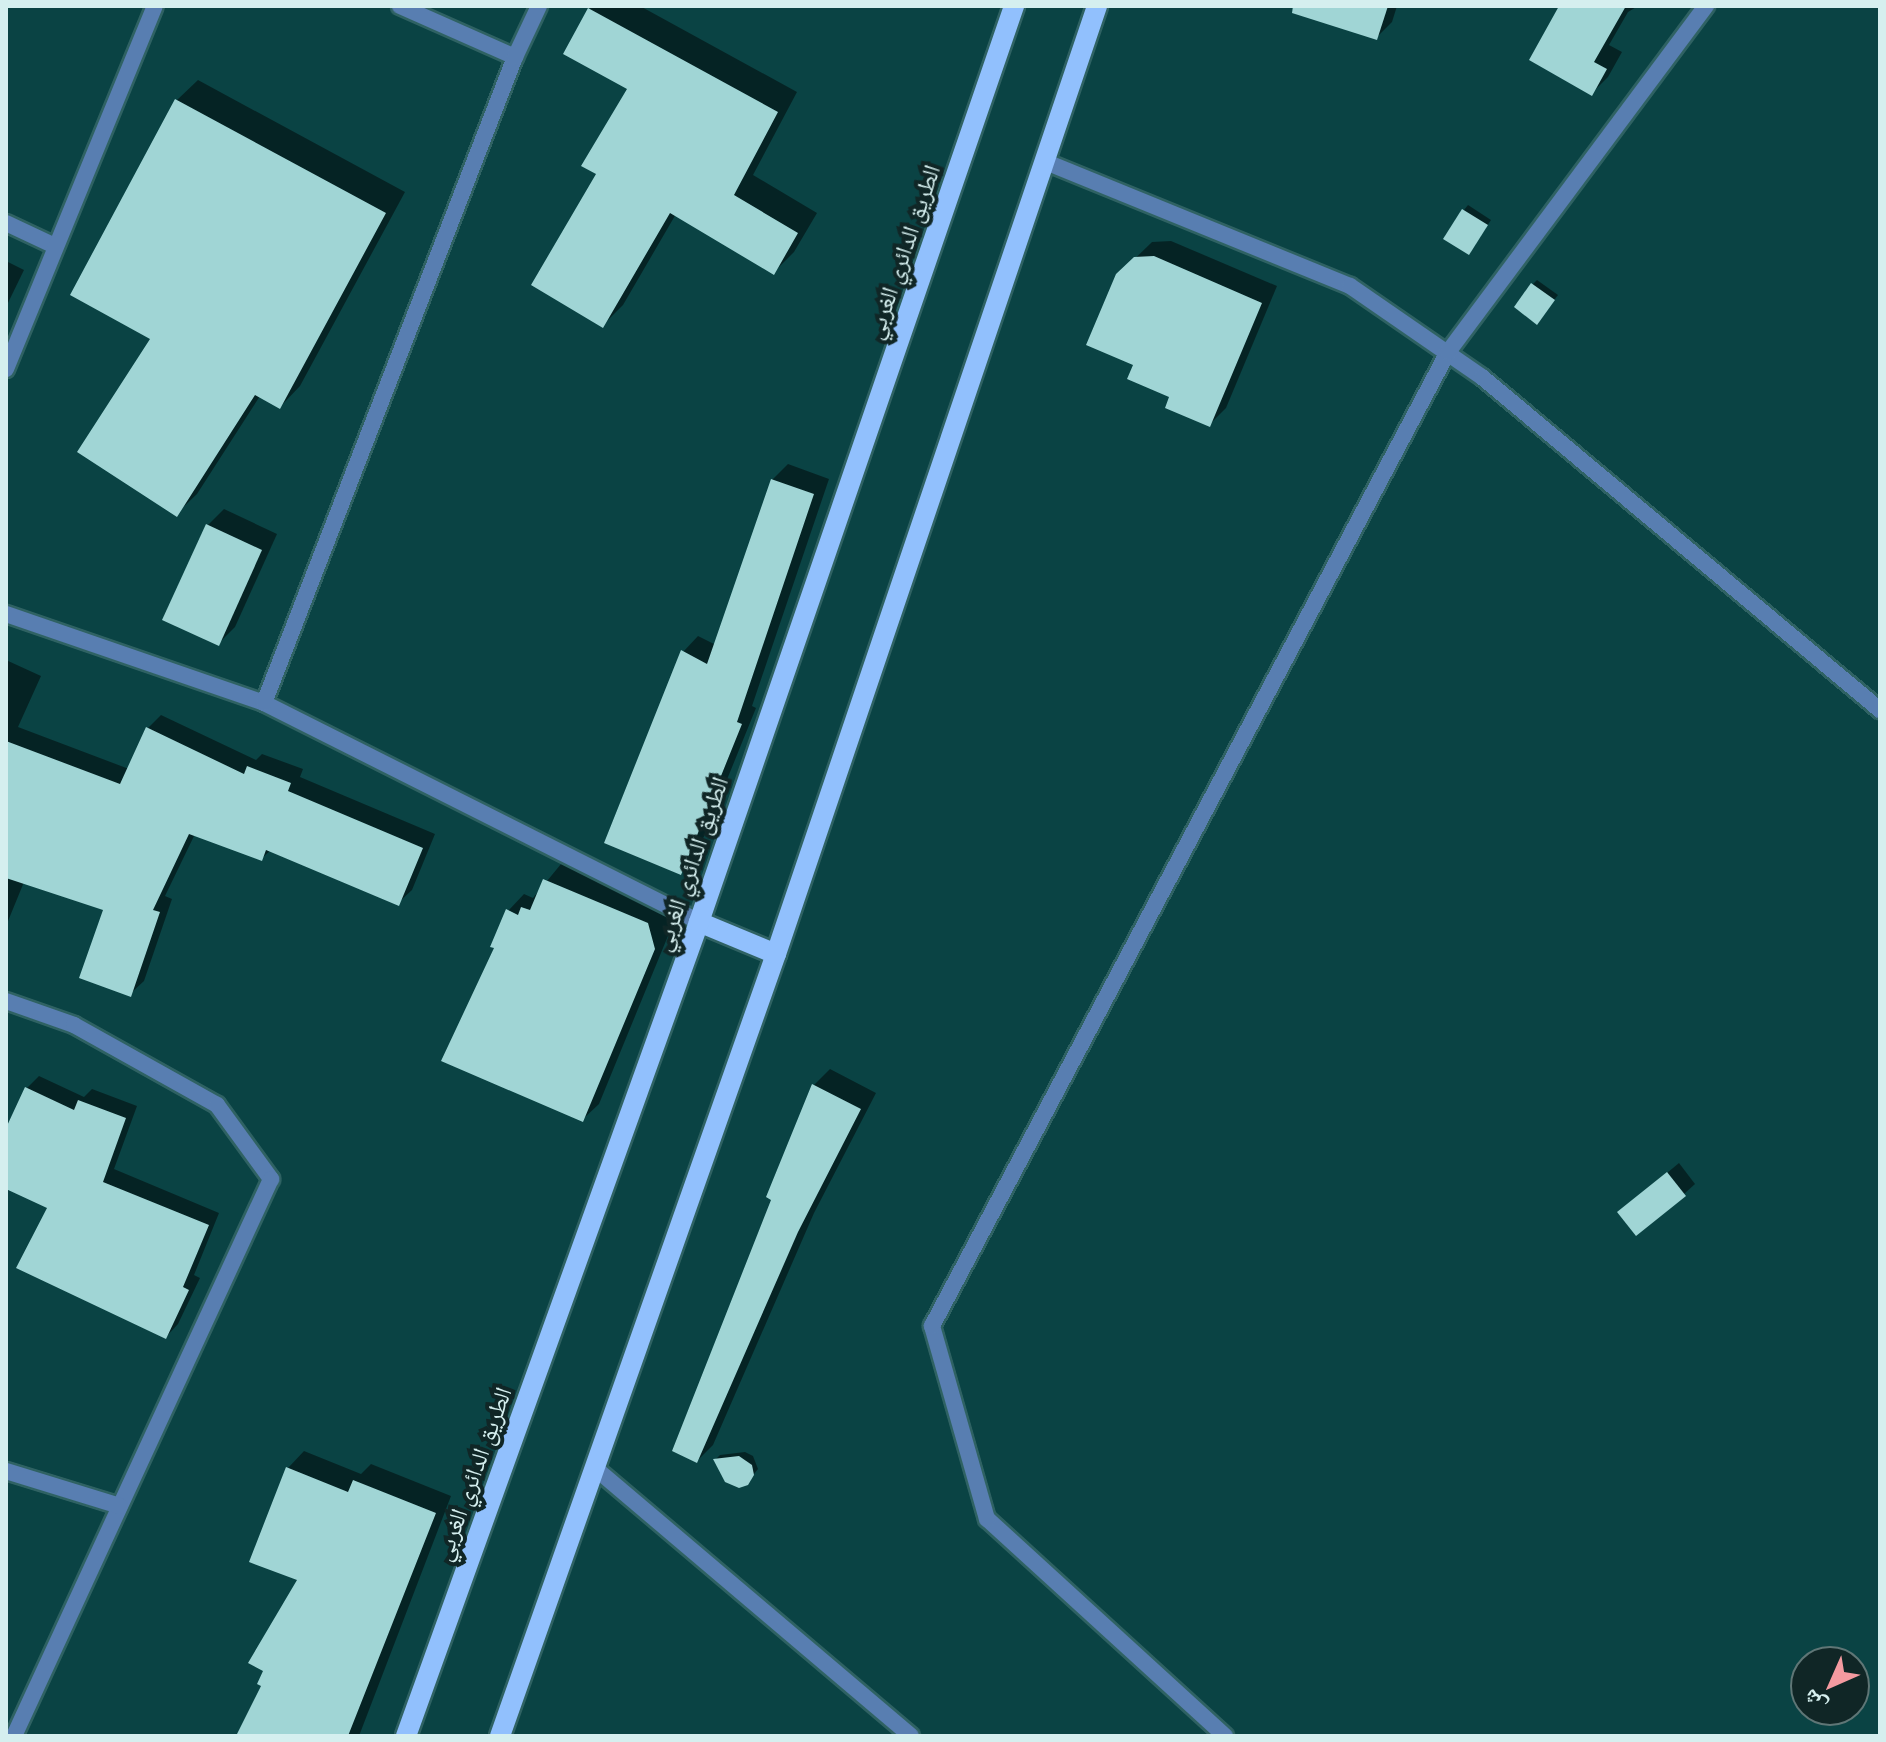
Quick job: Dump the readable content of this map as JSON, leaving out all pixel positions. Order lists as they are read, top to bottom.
{
  "streets": {
    "main road": ["الطريق الدائري الغربي"]
  },
  "north": "bottom left"
}
